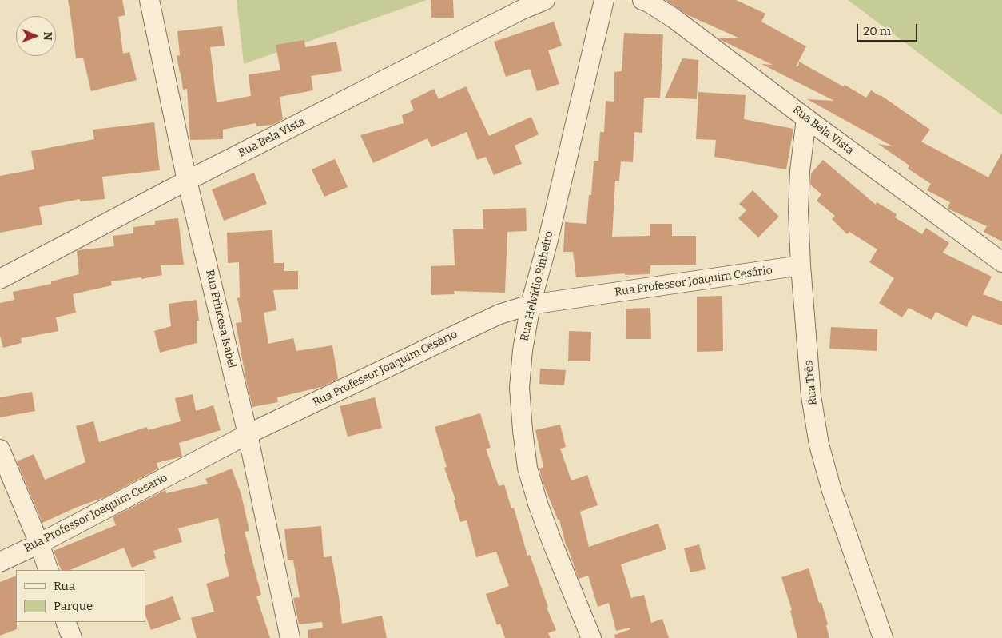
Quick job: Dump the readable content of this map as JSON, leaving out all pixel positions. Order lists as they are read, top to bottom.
{
  "streets": {
    "street": [
      "Rua Bela Vista",
      "Rua Professor Joaquim Cesário",
      "Rua Helvídio Pinheiro",
      "Rua Princesa Isabel",
      "Rua Três"
    ]
  },
  "crossings": [
    ["Rua Bela Vista", "Rua Princesa Isabel"],
    ["Rua Bela Vista", "Rua Três"],
    ["Rua Professor Joaquim Cesário", "Rua Helvídio Pinheiro"],
    ["Rua Professor Joaquim Cesário", "Rua Princesa Isabel"],
    ["Rua Professor Joaquim Cesário", "Rua Três"]
  ],
  "legend": ["Rua", "Parque"],
  "scale_bar": "20 m",
  "north": "right"
}
